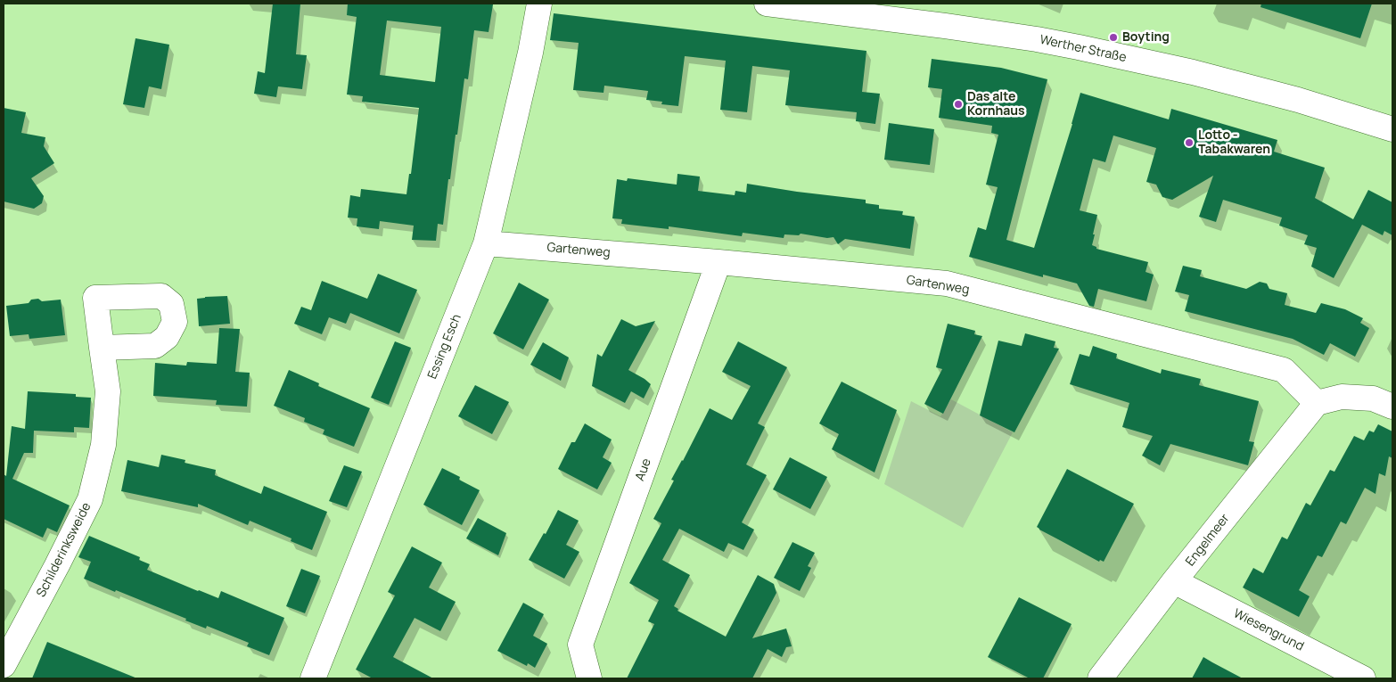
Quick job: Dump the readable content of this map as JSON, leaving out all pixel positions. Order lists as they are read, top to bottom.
{
  "streets": {
    "street": [
      "Werther Straße",
      "Gartenweg",
      "Essing Esch",
      "Aue",
      "Engelmeer",
      "Schilderinksweide",
      "Wiesengrund"
    ]
  },
  "crossings": [
    ["Gartenweg", "Essing Esch"],
    ["Gartenweg", "Aue"],
    ["Gartenweg", "Engelmeer"],
    ["Engelmeer", "Wiesengrund"]
  ],
  "places": ["Boyting", "Das alte Kornhaus", "Lotto - Tabakwaren"]
}
